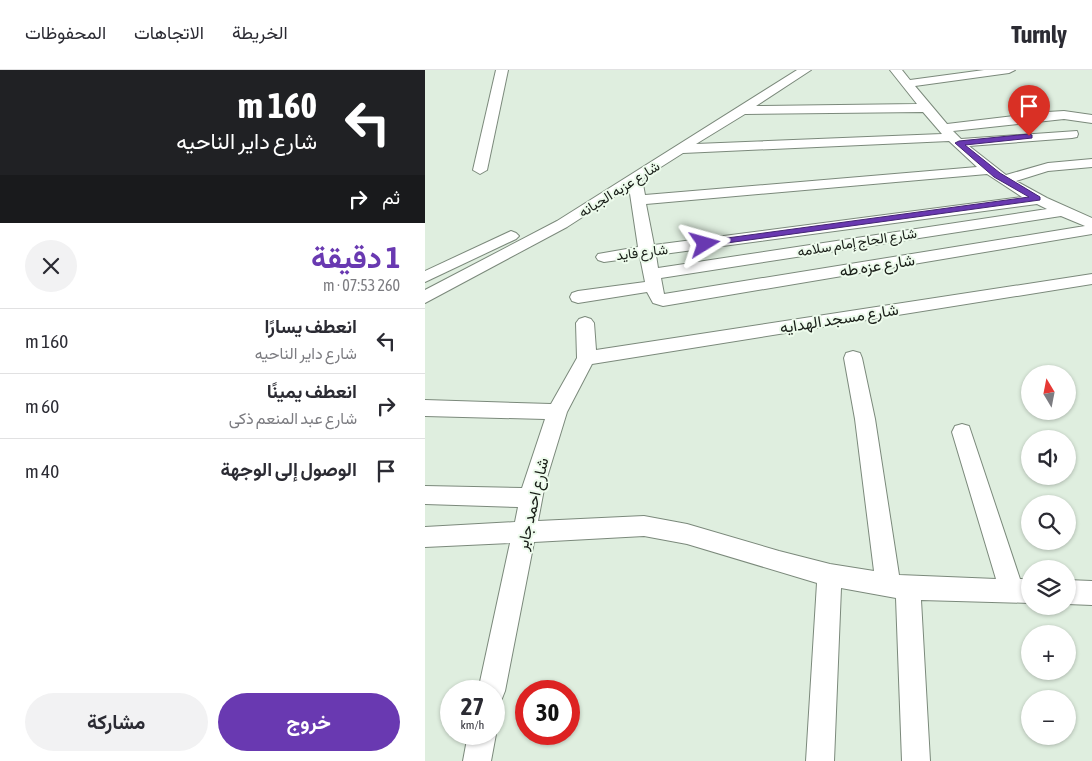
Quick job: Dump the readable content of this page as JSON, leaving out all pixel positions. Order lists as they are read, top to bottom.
{
  "streets": {
    "street": [
      "شارع عزبه الجبانه",
      "شارع الحاج إمام سلامه",
      "شارع فايد",
      "شارع عزه طه",
      "شارع مسجد الهدايه",
      "شارع احمد جابر"
    ]
  },
  "crossings": [
    ["شارع الحاج إمام سلامه", "شارع عزه طه"],
    ["شارع مسجد الهدايه", "شارع احمد جابر"]
  ],
  "north": "top",
  "page": {
    "header": "Turnly",
    "nav": ["الخريطة", "الاتجاهات", "المحفوظات"],
    "turn": ["160 m", "شارع داير الناحيه"],
    "then": "ثم",
    "heading": ["1 دقيقة", "260 m · 07:53"],
    "list": [
      {
        "name": "انعطف يسارًا",
        "note": "شارع داير الناحيه",
        "value": "160 m"
      },
      {
        "name": "انعطف يمينًا",
        "note": "شارع عبد المنعم ذكى",
        "value": "60 m"
      },
      {
        "name": "الوصول إلى الوجهة",
        "value": "40 m"
      }
    ],
    "map_buttons": ["+", "−"],
    "speed": "27 km/h",
    "limit": "30",
    "buttons": ["خروج", "مشاركة"]
  }
}
